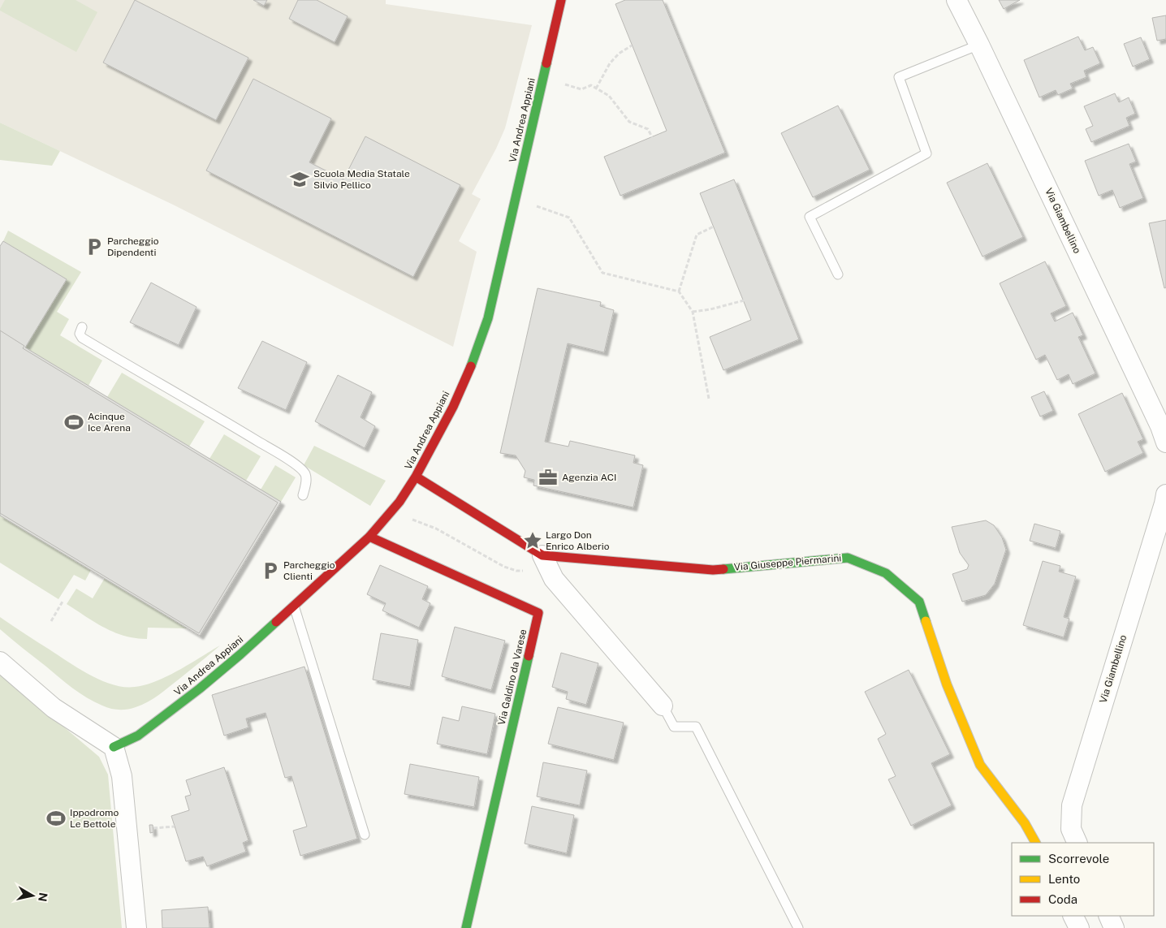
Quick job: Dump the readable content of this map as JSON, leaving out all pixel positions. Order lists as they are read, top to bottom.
{
  "streets": {
    "street": [
      "Via Andrea Appiani",
      "Via Giambellino",
      "Via Giuseppe Piermarini",
      "Via Galdino da Varese"
    ]
  },
  "crossings": [
    ["Via Andrea Appiani", "Via Giuseppe Piermarini"],
    ["Via Andrea Appiani", "Via Galdino da Varese"]
  ],
  "places": {
    "school or university": ["Scuola Media Statale Silvio Pellico"],
    "parking": ["Parcheggio Dipendenti", "Parcheggio Clienti"],
    "sports": ["Acinque Ice Arena", "Ippodromo Le Bettole"],
    "office": ["Agenzia ACI"],
    "place": ["Largo Don Enrico Alberio"]
  },
  "legend": ["Scorrevole", "Lento", "Coda"],
  "north": "right"
}
